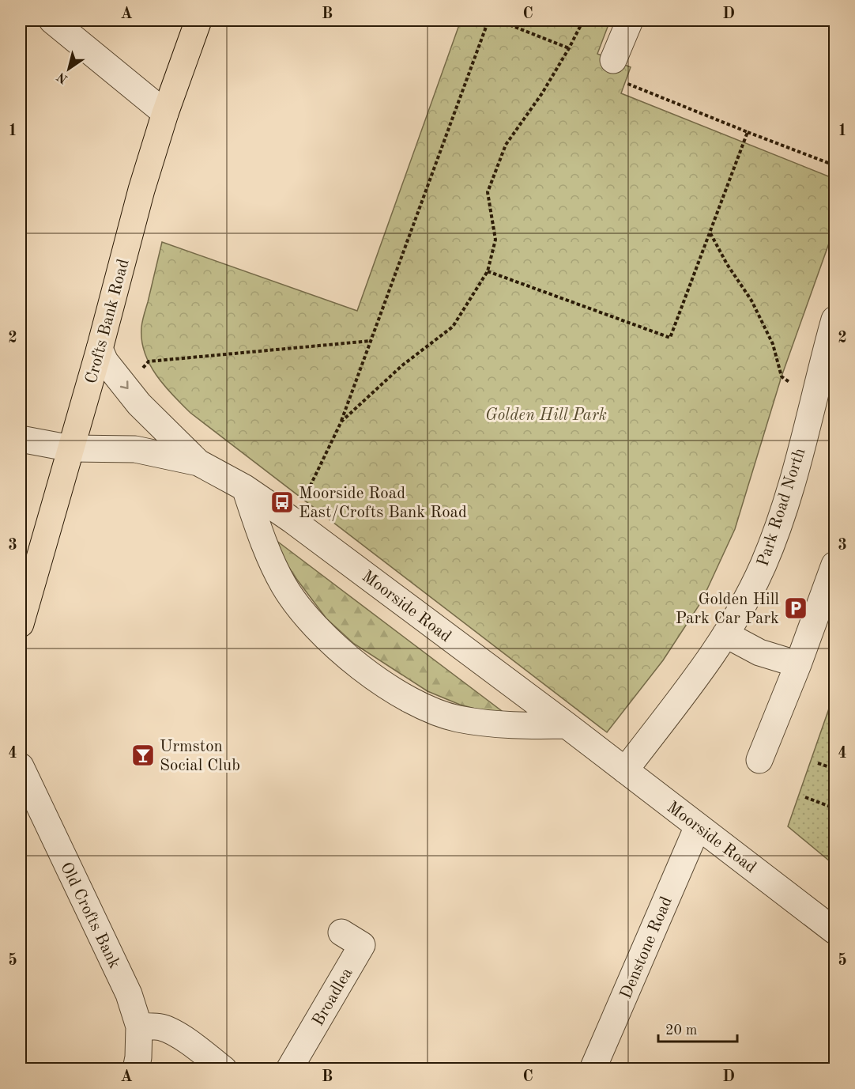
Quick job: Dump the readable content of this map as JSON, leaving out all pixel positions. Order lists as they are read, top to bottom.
{
  "streets": {
    "main road": ["Crofts Bank Road"],
    "street": [
      "Park Road North",
      "Moorside Road",
      "Old Crofts Bank",
      "Denstone Road",
      "Broadlea"
    ]
  },
  "crossings": [
    ["Crofts Bank Road", "Moorside Road"],
    ["Park Road North", "Moorside Road"],
    ["Moorside Road", "Denstone Road"]
  ],
  "parks": ["Golden Hill Park"],
  "places": {
    "bus stop": ["Moorside Road East/Crofts Bank Road"],
    "parking": ["Golden Hill Park Car Park"],
    "bar": ["Urmston Social Club"]
  },
  "scale_bar": "20 m",
  "north": "bottom left",
  "grid": {
    "columns": [
      "A",
      "B",
      "C",
      "D"
    ],
    "rows": [
      "1",
      "2",
      "3",
      "4",
      "5"
    ]
  }
}
